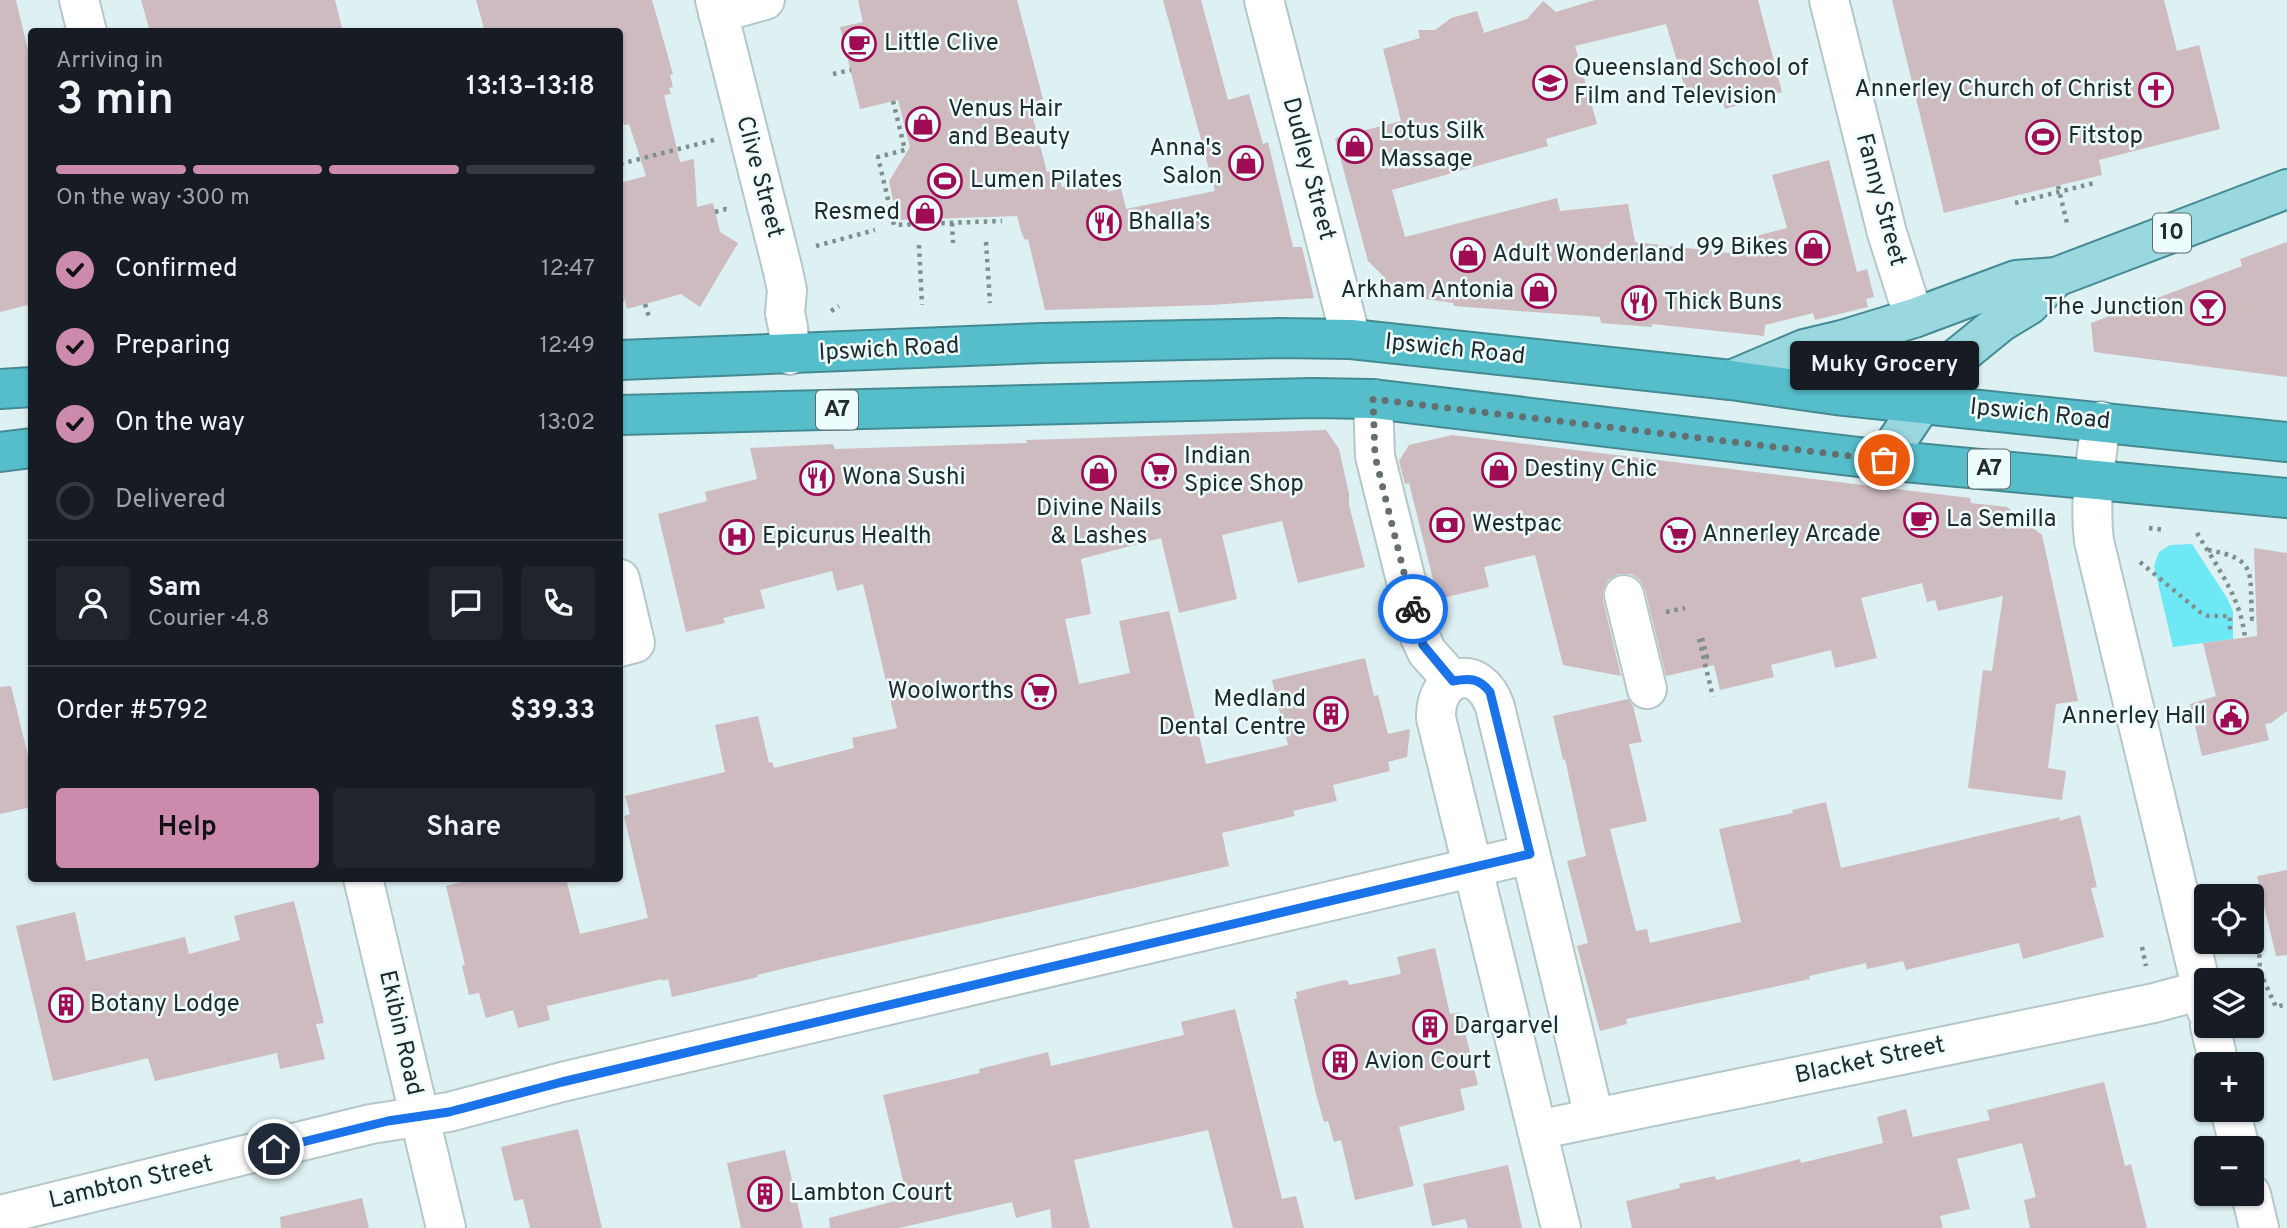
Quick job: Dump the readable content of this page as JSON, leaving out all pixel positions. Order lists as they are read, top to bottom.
{
  "streets": {
    "highway": ["Ipswich Road", "A7"],
    "main road": ["10"],
    "street": [
      "Dudley Street",
      "Clive Street",
      "Fanny Street",
      "Ekibin Road",
      "Blacket Street",
      "Lambton Street"
    ]
  },
  "crossings": [
    ["Dudley Street", "Ipswich Road"],
    ["Clive Street", "Ipswich Road"],
    ["Fanny Street", "10"],
    ["10", "Ipswich Road"],
    ["10", "A7"],
    ["Ekibin Road", "Lambton Street"]
  ],
  "places": {
    "cafe": ["Little Clive", "La Semilla"],
    "school or university": ["Queensland School of Film and Television"],
    "church": ["Annerley Church of Christ"],
    "shop": [
      "Venus Hair and Beauty",
      "Lotus Silk Massage",
      "Anna's Salon",
      "Resmed",
      "99 Bikes",
      "Adult Wonderland",
      "Arkham Antonia",
      "Destiny Chic",
      "Divine Nails & Lashes"
    ],
    "sports": ["Fitstop", "Lumen Pilates"],
    "restaurant": ["Bhalla’s", "Thick Buns", "Wona Sushi"],
    "bar": ["The Junction"],
    "other": ["Muky Grocery"],
    "supermarket": ["Indian Spice Shop", "Annerley Arcade", "Woolworths"],
    "bank": ["Westpac"],
    "hospital": ["Epicurus Health"],
    "building": [
      "Medland Dental Centre",
      "Botany Lodge",
      "Dargarvel",
      "Avion Court",
      "Lambton Court"
    ],
    "public building": ["Annerley Hall"]
  },
  "page": {
    "heading": ["3 min", "Arriving in", "13:13–13:18"],
    "panel": [
      "Sam",
      "Courier · 4.8",
      "Order #5792",
      "$39.33"
    ],
    "bar": "On the way · 300 m",
    "list": [
      ["Confirmed", "12:47"],
      ["Preparing", "12:49"],
      ["On the way", "13:02"],
      "Delivered"
    ],
    "bubble": "Muky Grocery",
    "buttons": ["Help", "Share"],
    "map_buttons": ["+", "−"]
  }
}
